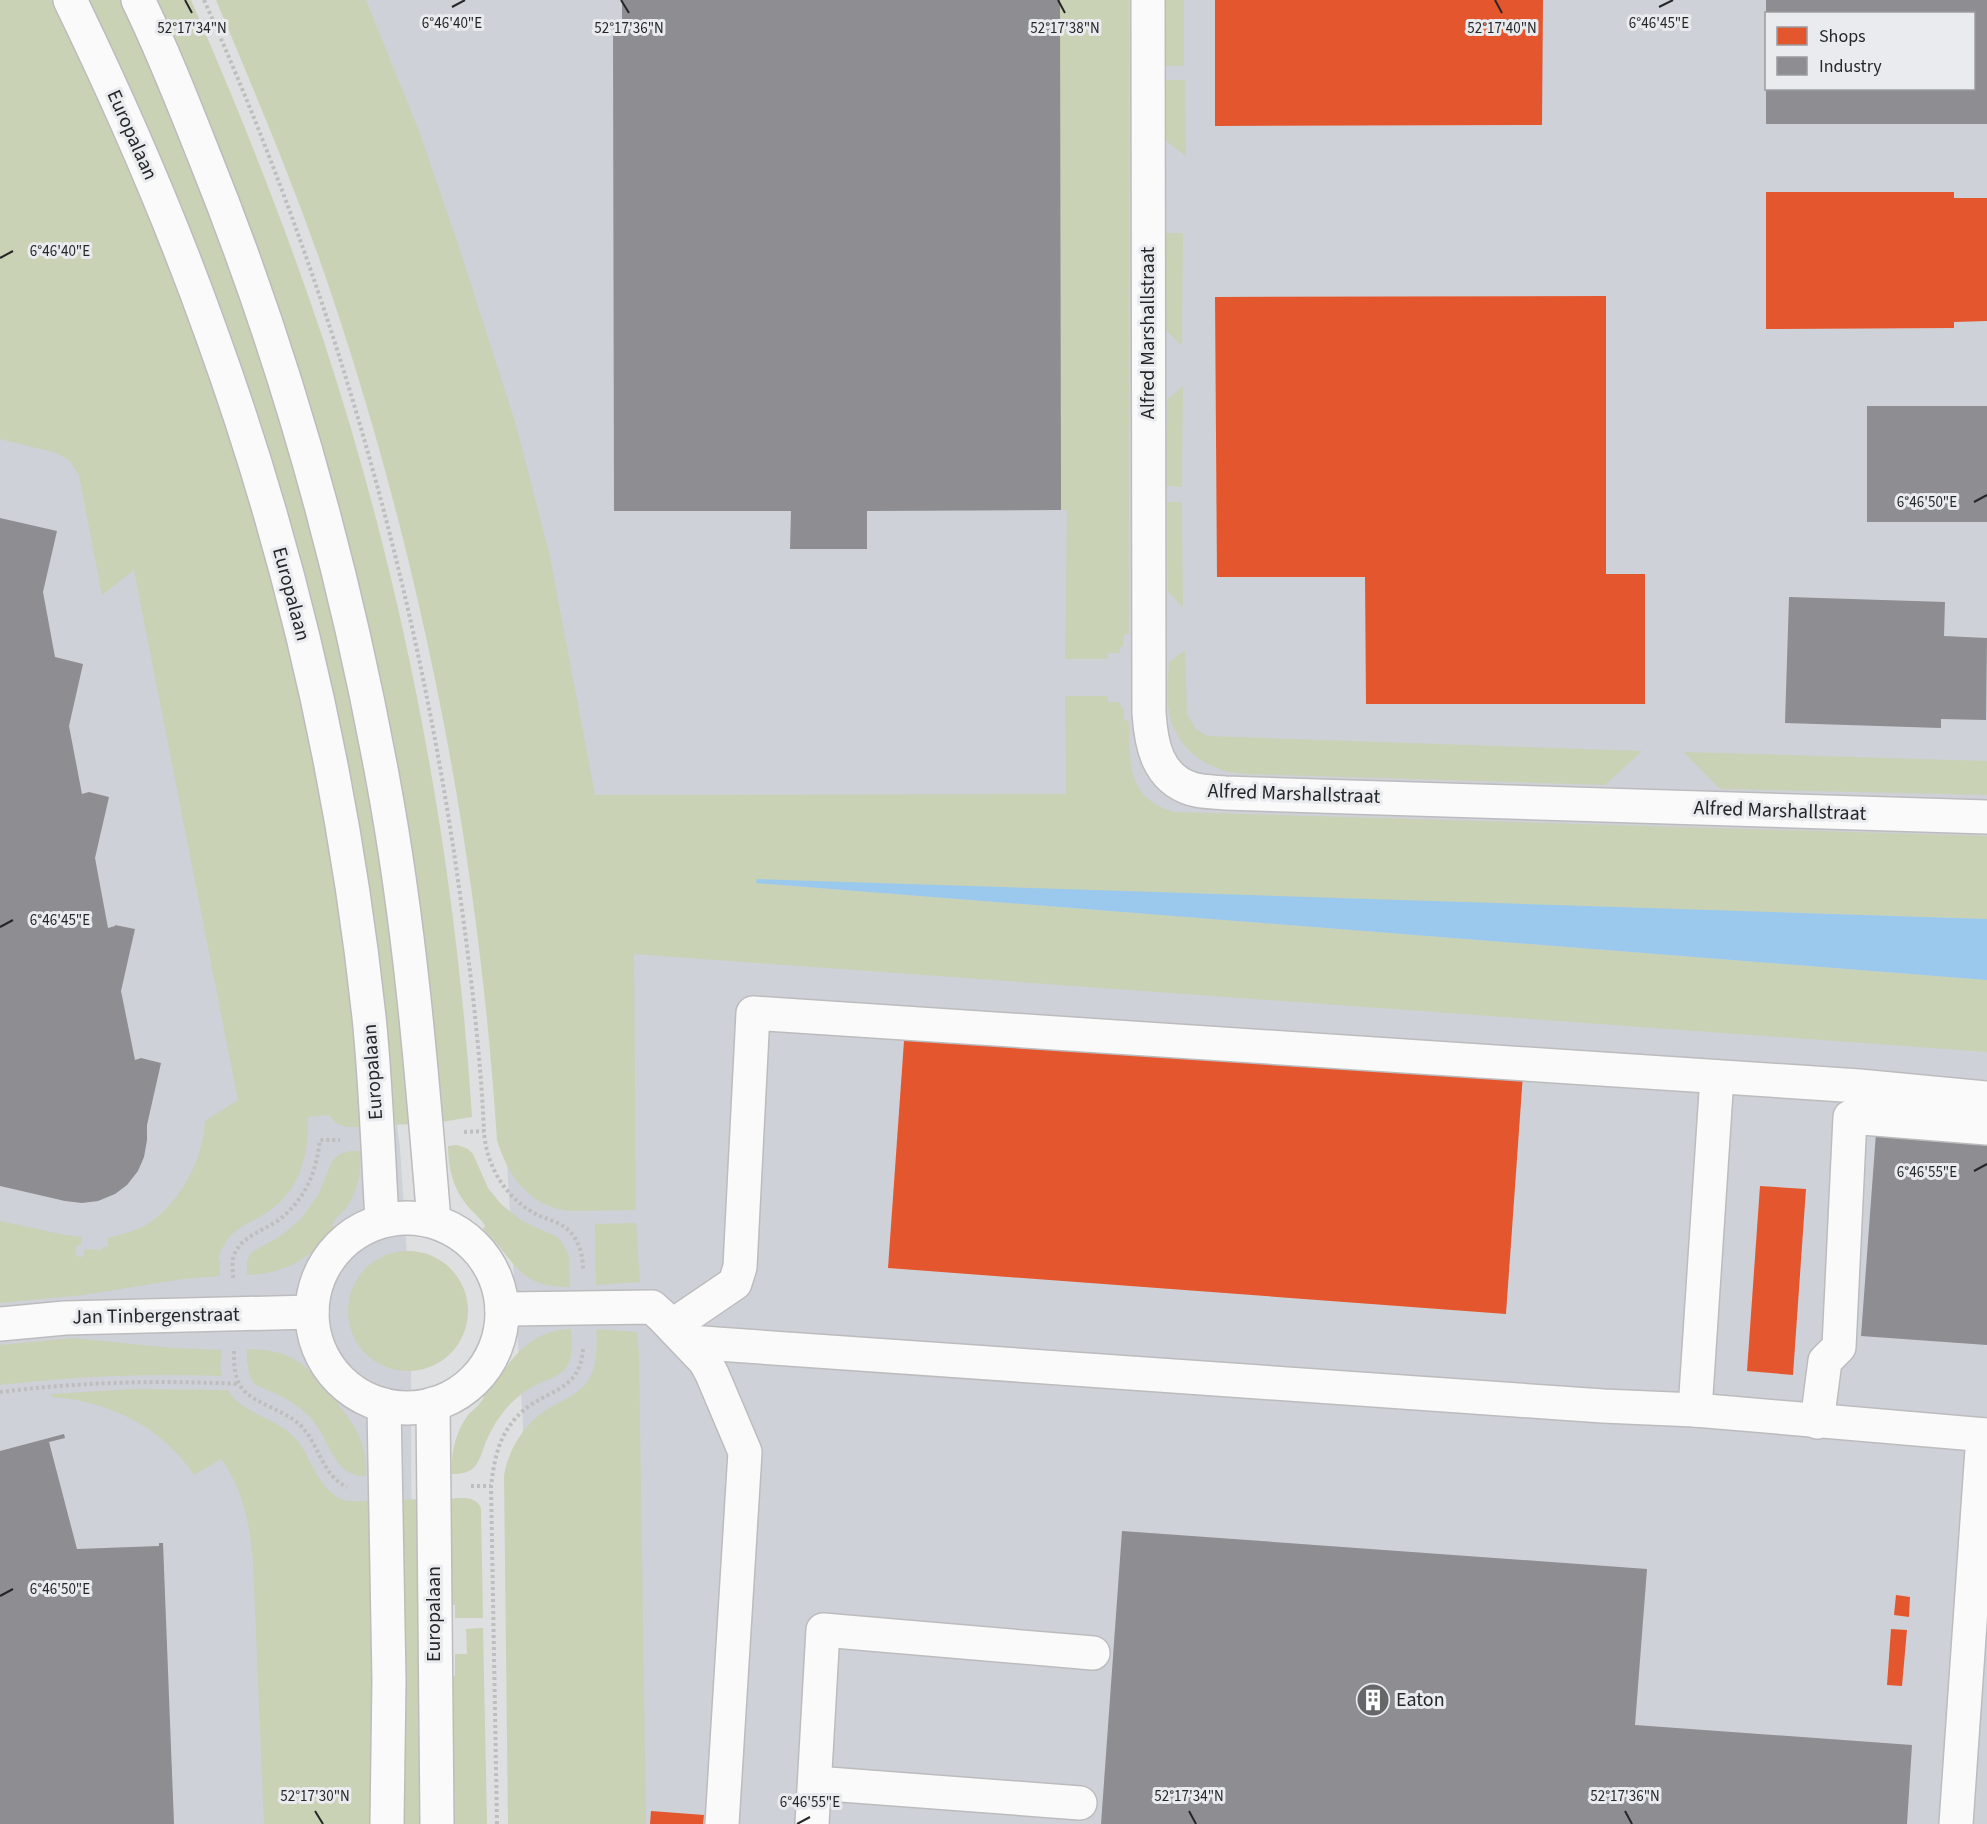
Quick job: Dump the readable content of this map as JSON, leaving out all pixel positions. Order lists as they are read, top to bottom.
{
  "streets": {
    "street": ["Europalaan", "Alfred Marshallstraat", "Jan Tinbergenstraat"]
  },
  "crossings": [
    ["Europalaan", "Jan Tinbergenstraat"]
  ],
  "places": {
    "building": ["Eaton"]
  },
  "legend": ["Shops", "Industry"],
  "coordinates": [
    "6°46'40\"E",
    "6°46'45\"E",
    "52°17'34\"N",
    "52°17'36\"N",
    "52°17'38\"N",
    "52°17'40\"N",
    "6°46'50\"E",
    "6°46'55\"E",
    "52°17'30\"N"
  ]
}
